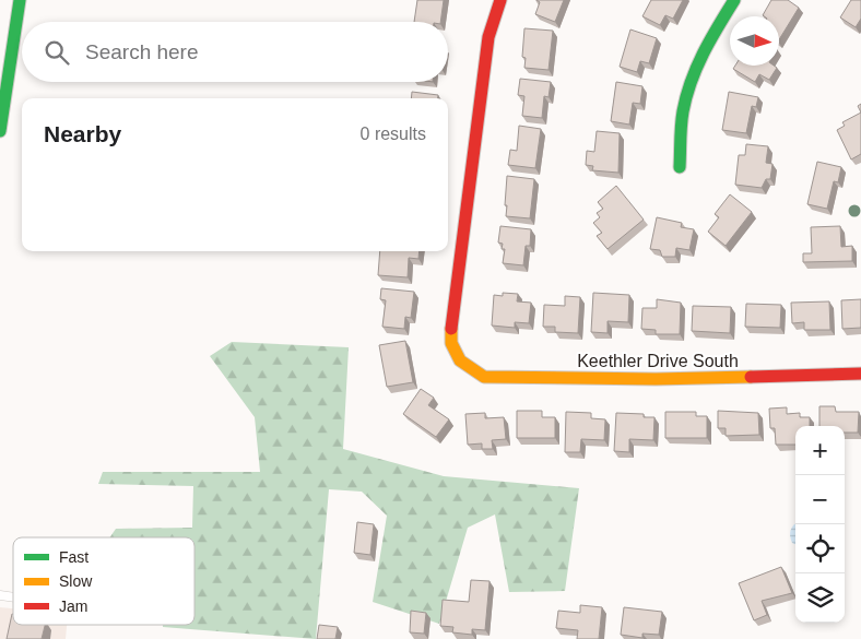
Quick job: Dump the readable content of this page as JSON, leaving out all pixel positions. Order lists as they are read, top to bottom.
{
  "streets": {
    "street": ["Keethler Drive South"]
  },
  "legend": ["Fast", "Slow", "Jam"],
  "north": "right",
  "page": {
    "search": "Search here",
    "heading": ["Nearby", "0 results"],
    "map_buttons": ["+", "−"]
  }
}
